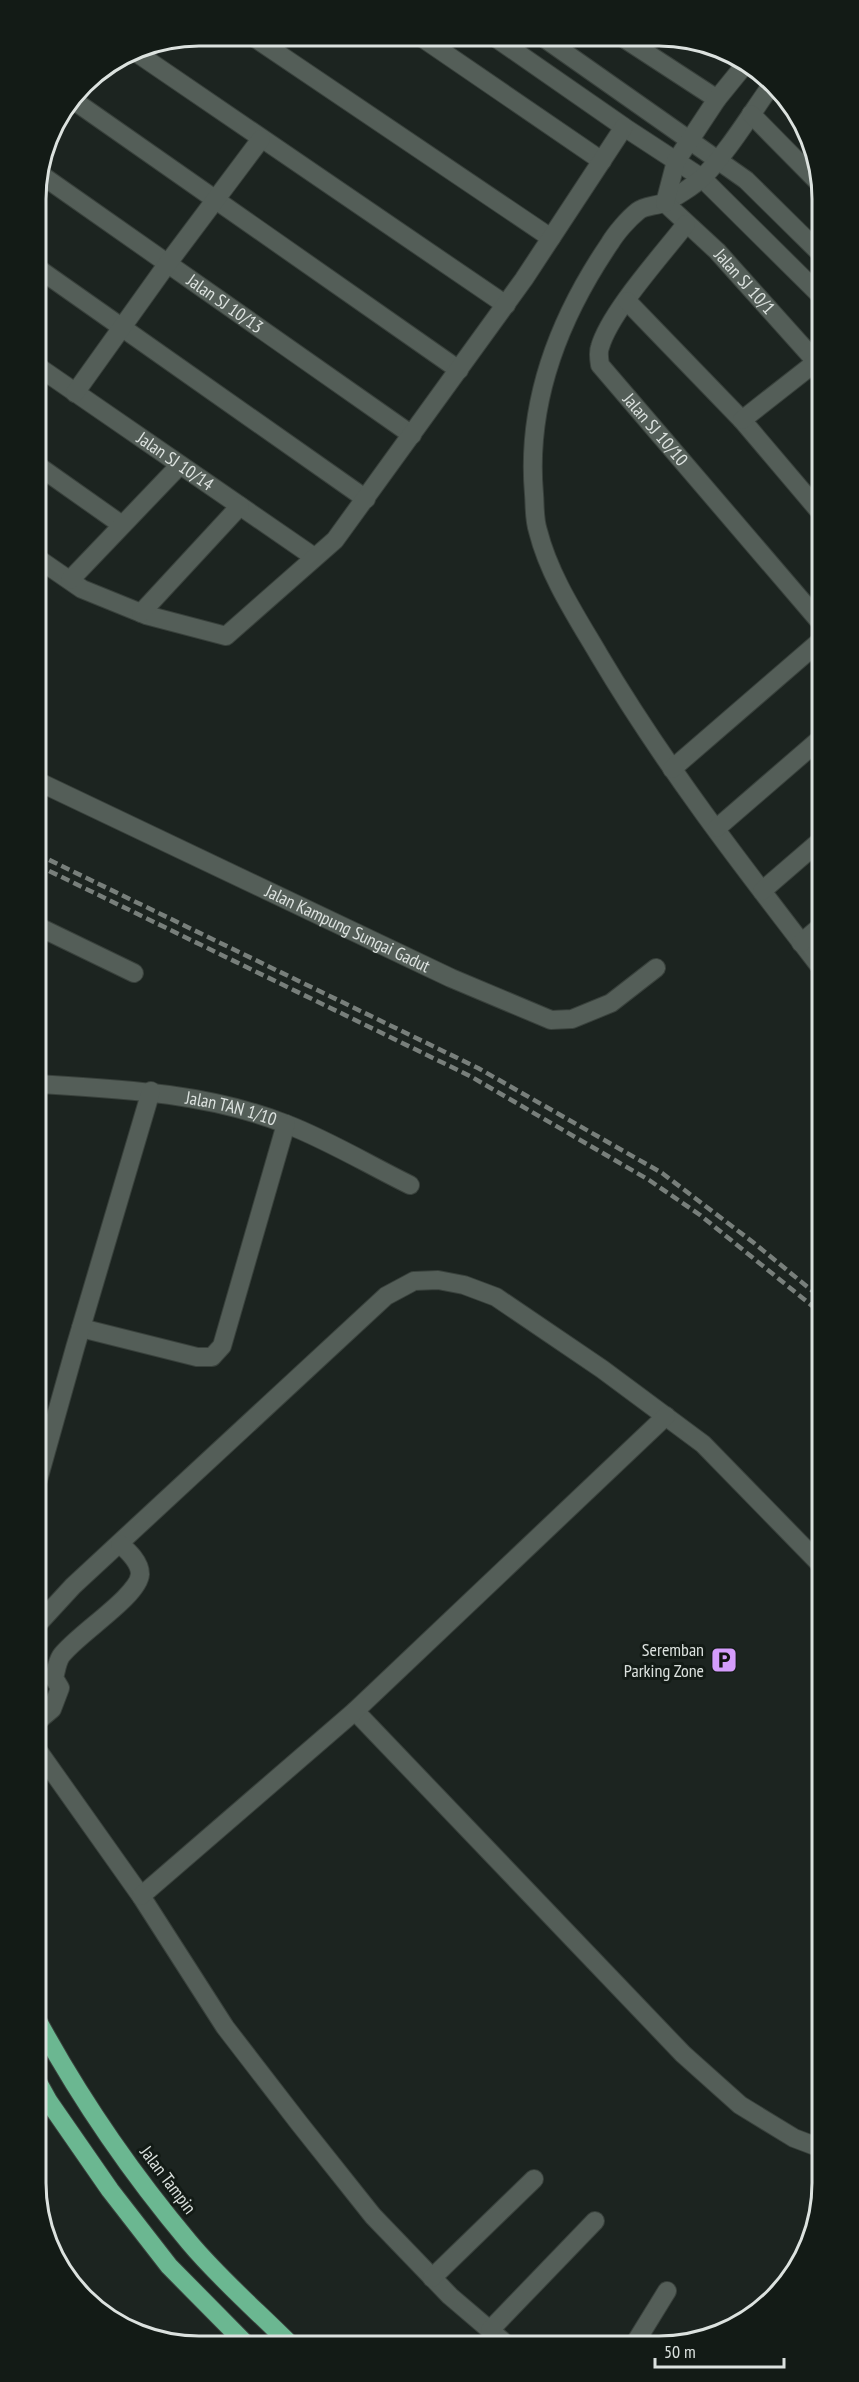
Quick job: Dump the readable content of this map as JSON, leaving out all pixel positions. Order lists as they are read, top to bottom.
{
  "streets": {
    "highway": ["Jalan Tampin"],
    "street": [
      "Jalan SJ 10/1",
      "Jalan SJ 10/13",
      "Jalan SJ 10/10",
      "Jalan SJ 10/14",
      "Jalan Kampung Sungai Gadut",
      "Jalan TAN 1/10"
    ]
  },
  "crossings": [
    ["Jalan SJ 10/1", "Jalan SJ 10/10"]
  ],
  "places": {
    "parking": ["Seremban Parking Zone"]
  },
  "scale_bar": "50 m"
}
